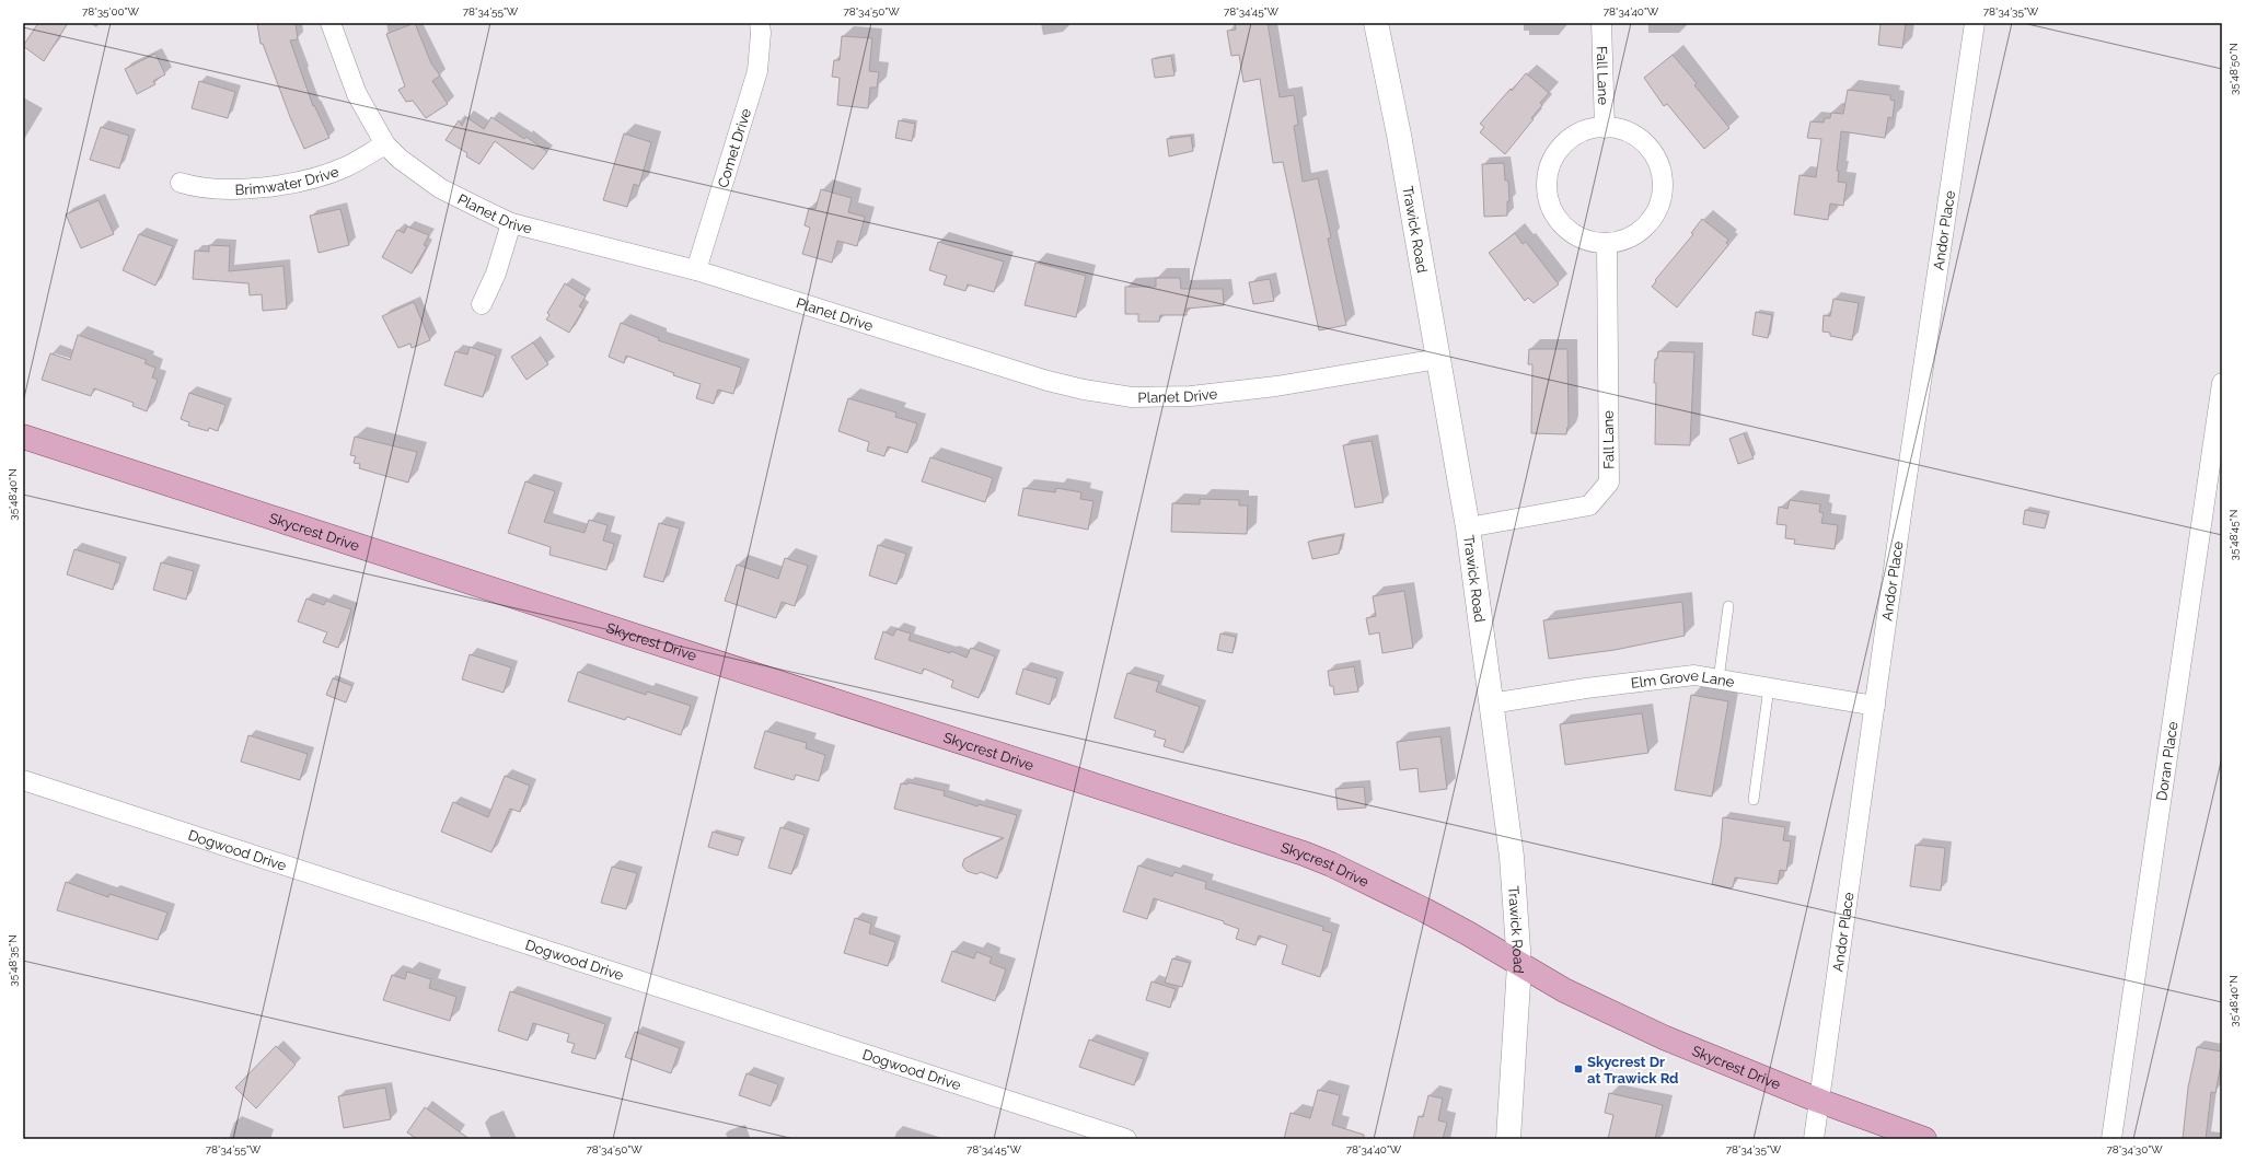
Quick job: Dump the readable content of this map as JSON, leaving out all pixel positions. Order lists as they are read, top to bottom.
{
  "streets": {
    "main road": ["Skycrest Drive"],
    "street": [
      "Fall Lane",
      "Comet Drive",
      "Brimwater Drive",
      "Planet Drive",
      "Trawick Road",
      "Andor Place",
      "Elm Grove Lane",
      "Doran Place",
      "Dogwood Drive"
    ]
  },
  "crossings": [
    ["Fall Lane", "Trawick Road"],
    ["Comet Drive", "Planet Drive"],
    ["Brimwater Drive", "Planet Drive"],
    ["Planet Drive", "Trawick Road"],
    ["Trawick Road", "Skycrest Drive"],
    ["Trawick Road", "Elm Grove Lane"],
    ["Andor Place", "Skycrest Drive"],
    ["Andor Place", "Elm Grove Lane"]
  ],
  "places": {
    "transit": ["Skycrest Dr at Trawick Rd"]
  },
  "coordinates": [
    "78°35'00\"W",
    "78°34'55\"W",
    "78°34'50\"W",
    "78°34'45\"W",
    "78°34'40\"W",
    "78°34'35\"W",
    "35°48'50\"N",
    "35°48'40\"N",
    "35°48'45\"N",
    "35°48'35\"N",
    "78°34'30\"W"
  ]
}
